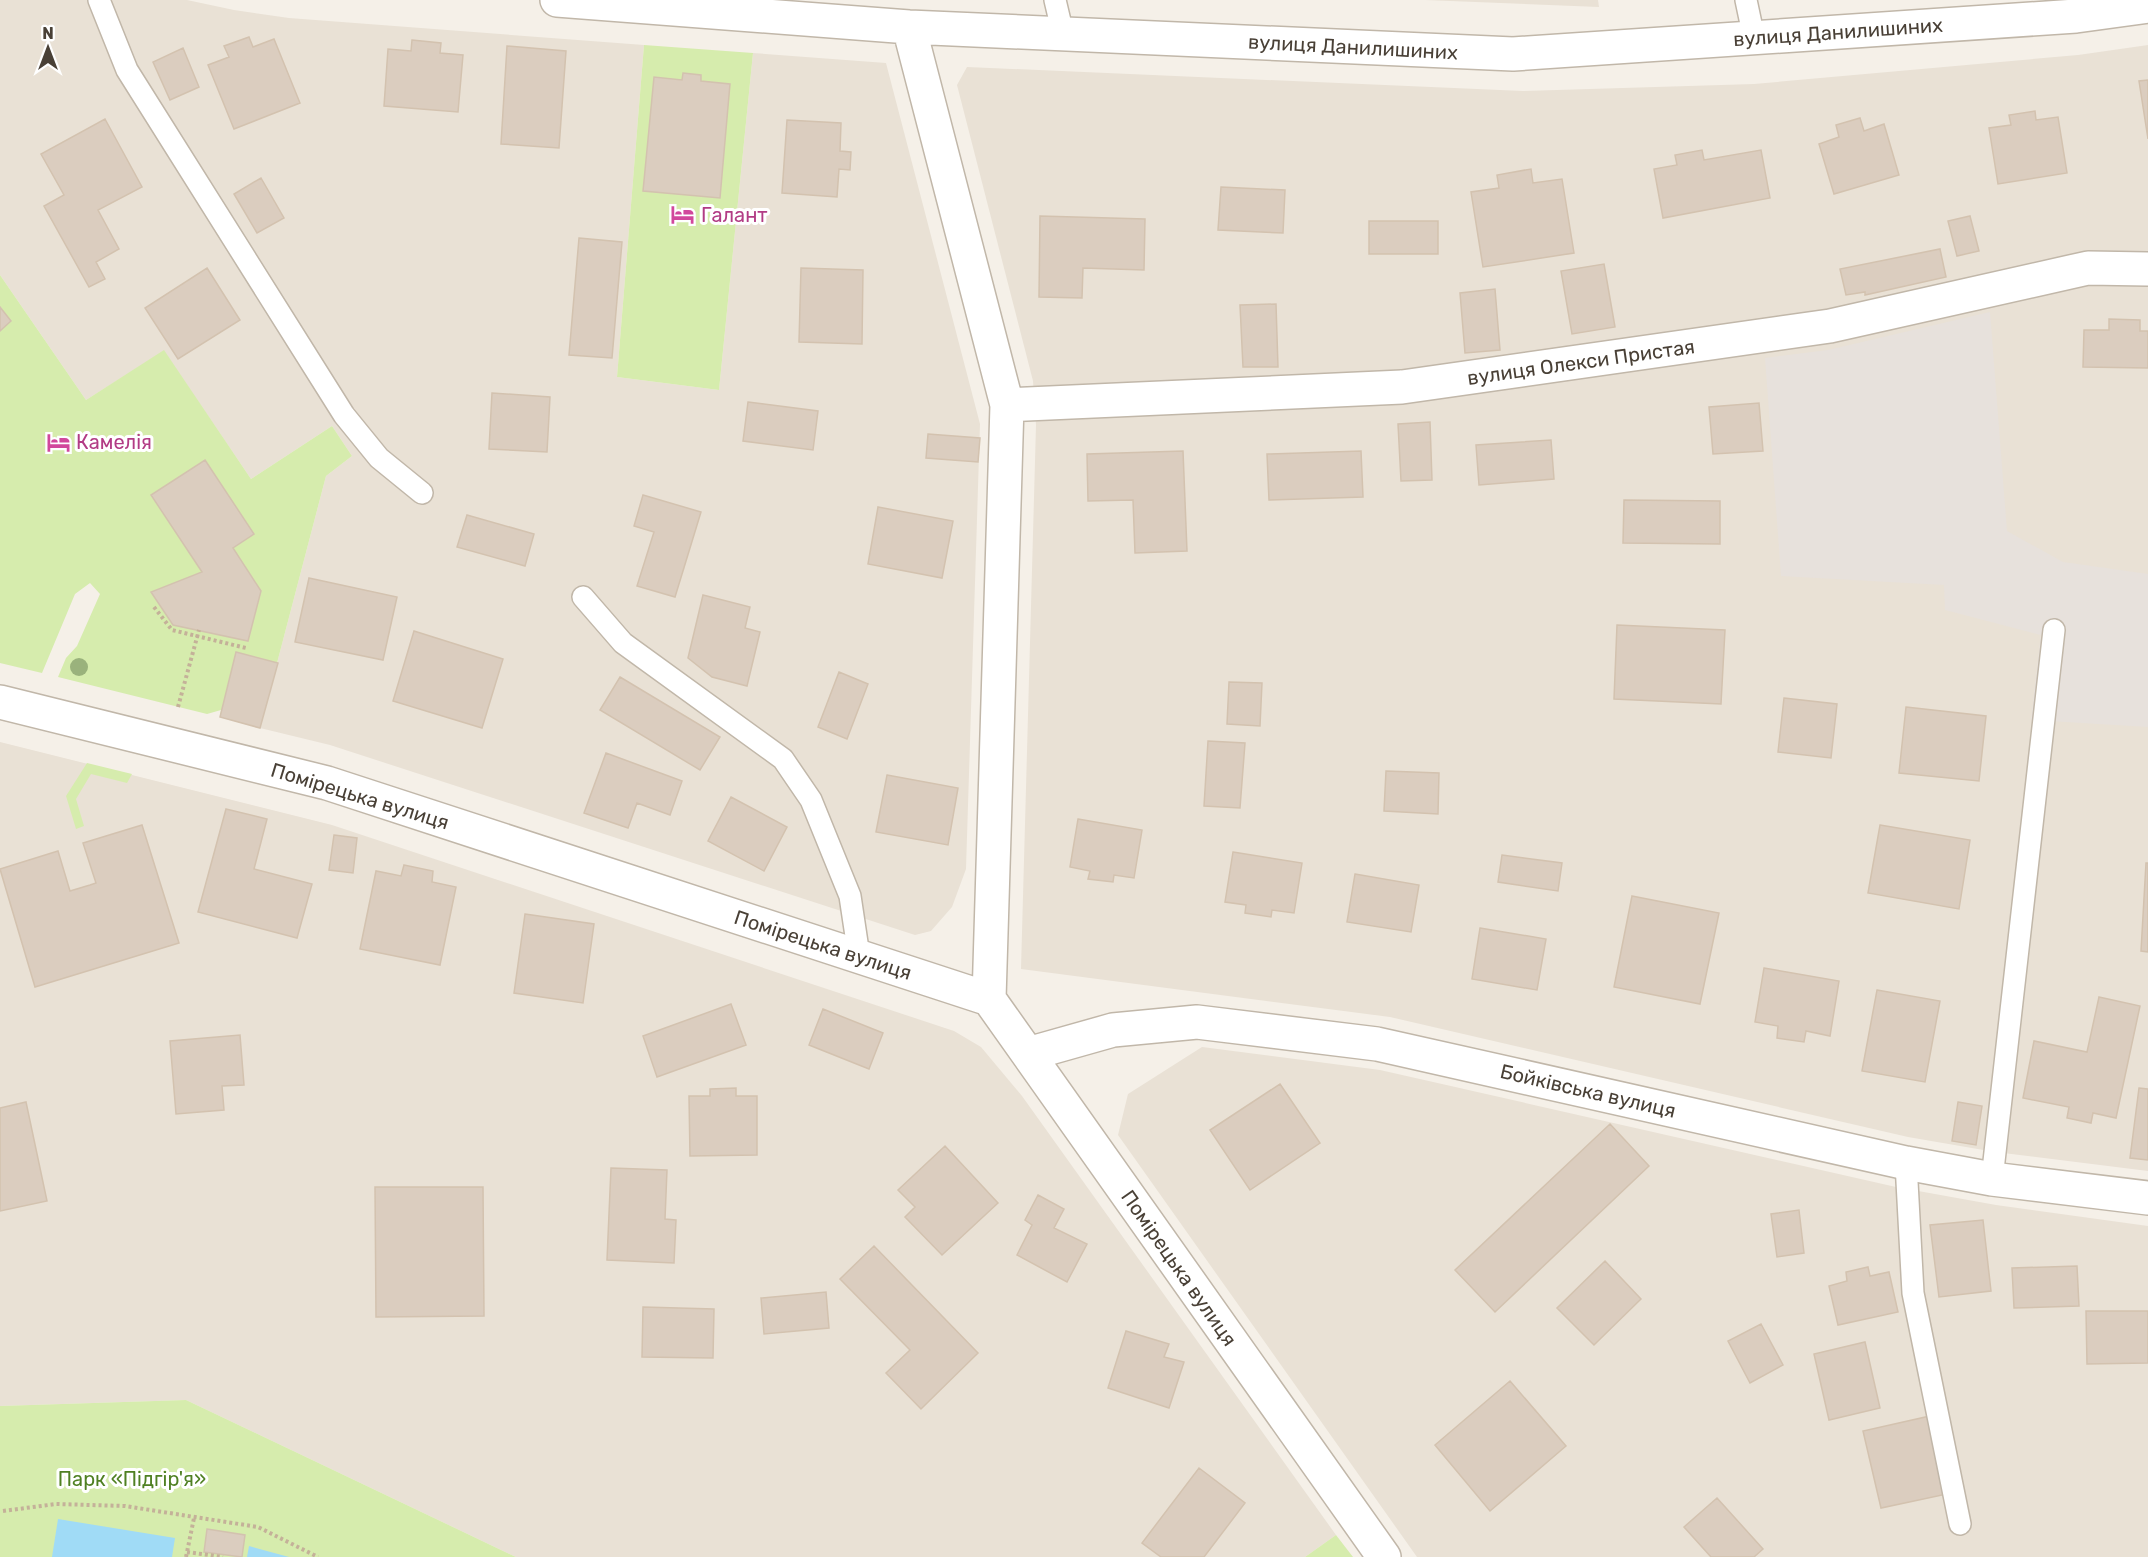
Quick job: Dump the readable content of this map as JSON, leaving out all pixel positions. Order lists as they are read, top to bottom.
{
  "streets": {
    "street": [
      "вулиця Данилишиних",
      "вулиця Олекси Пристая",
      "Помірецька вулиця",
      "Бойківська вулиця"
    ]
  },
  "crossings": [
    ["Помірецька вулиця", "Бойківська вулиця"]
  ],
  "parks": ["Парк «Підгір'я»"],
  "places": {
    "hotel": ["Галант", "Камелія"]
  },
  "north": "top"
}
